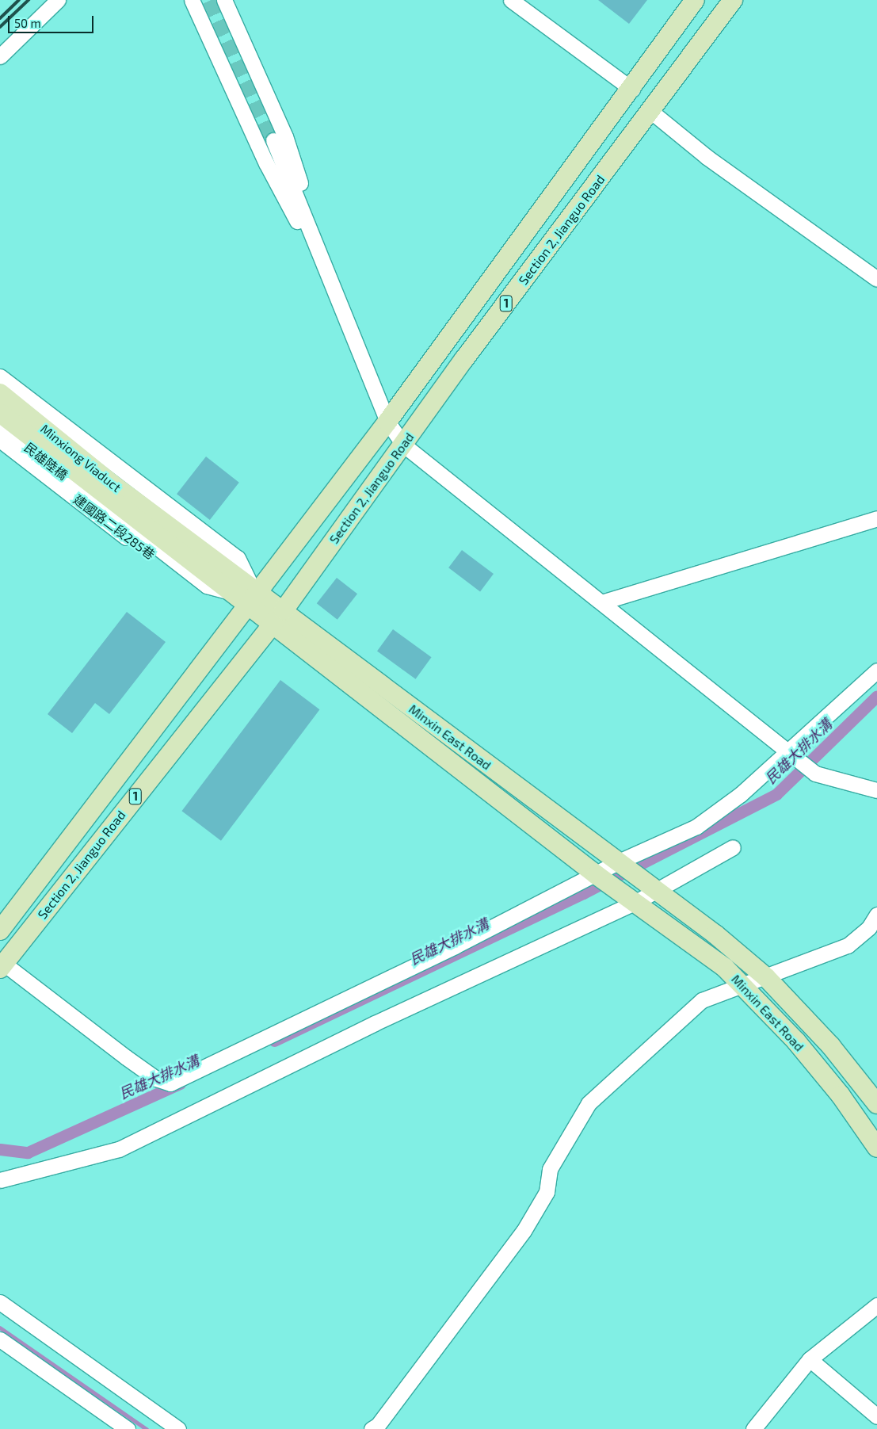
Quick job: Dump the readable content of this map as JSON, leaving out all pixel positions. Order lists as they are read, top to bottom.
{
  "streets": {
    "main road": [
      "Section 2, Jianguo Road",
      "1",
      "Minxiong Viaduct",
      "Minxin East Road"
    ],
    "street": ["民雄陸橋", "建國路二段285巷"]
  },
  "crossings": [
    ["Section 2, Jianguo Road", "建國路二段285巷"],
    ["Section 2, Jianguo Road", "Minxin East Road"],
    ["Minxiong Viaduct", "民雄陸橋"],
    ["建國路二段285巷", "Minxin East Road"]
  ],
  "water": ["民雄大排水溝"],
  "scale_bar": "50 m"
}
